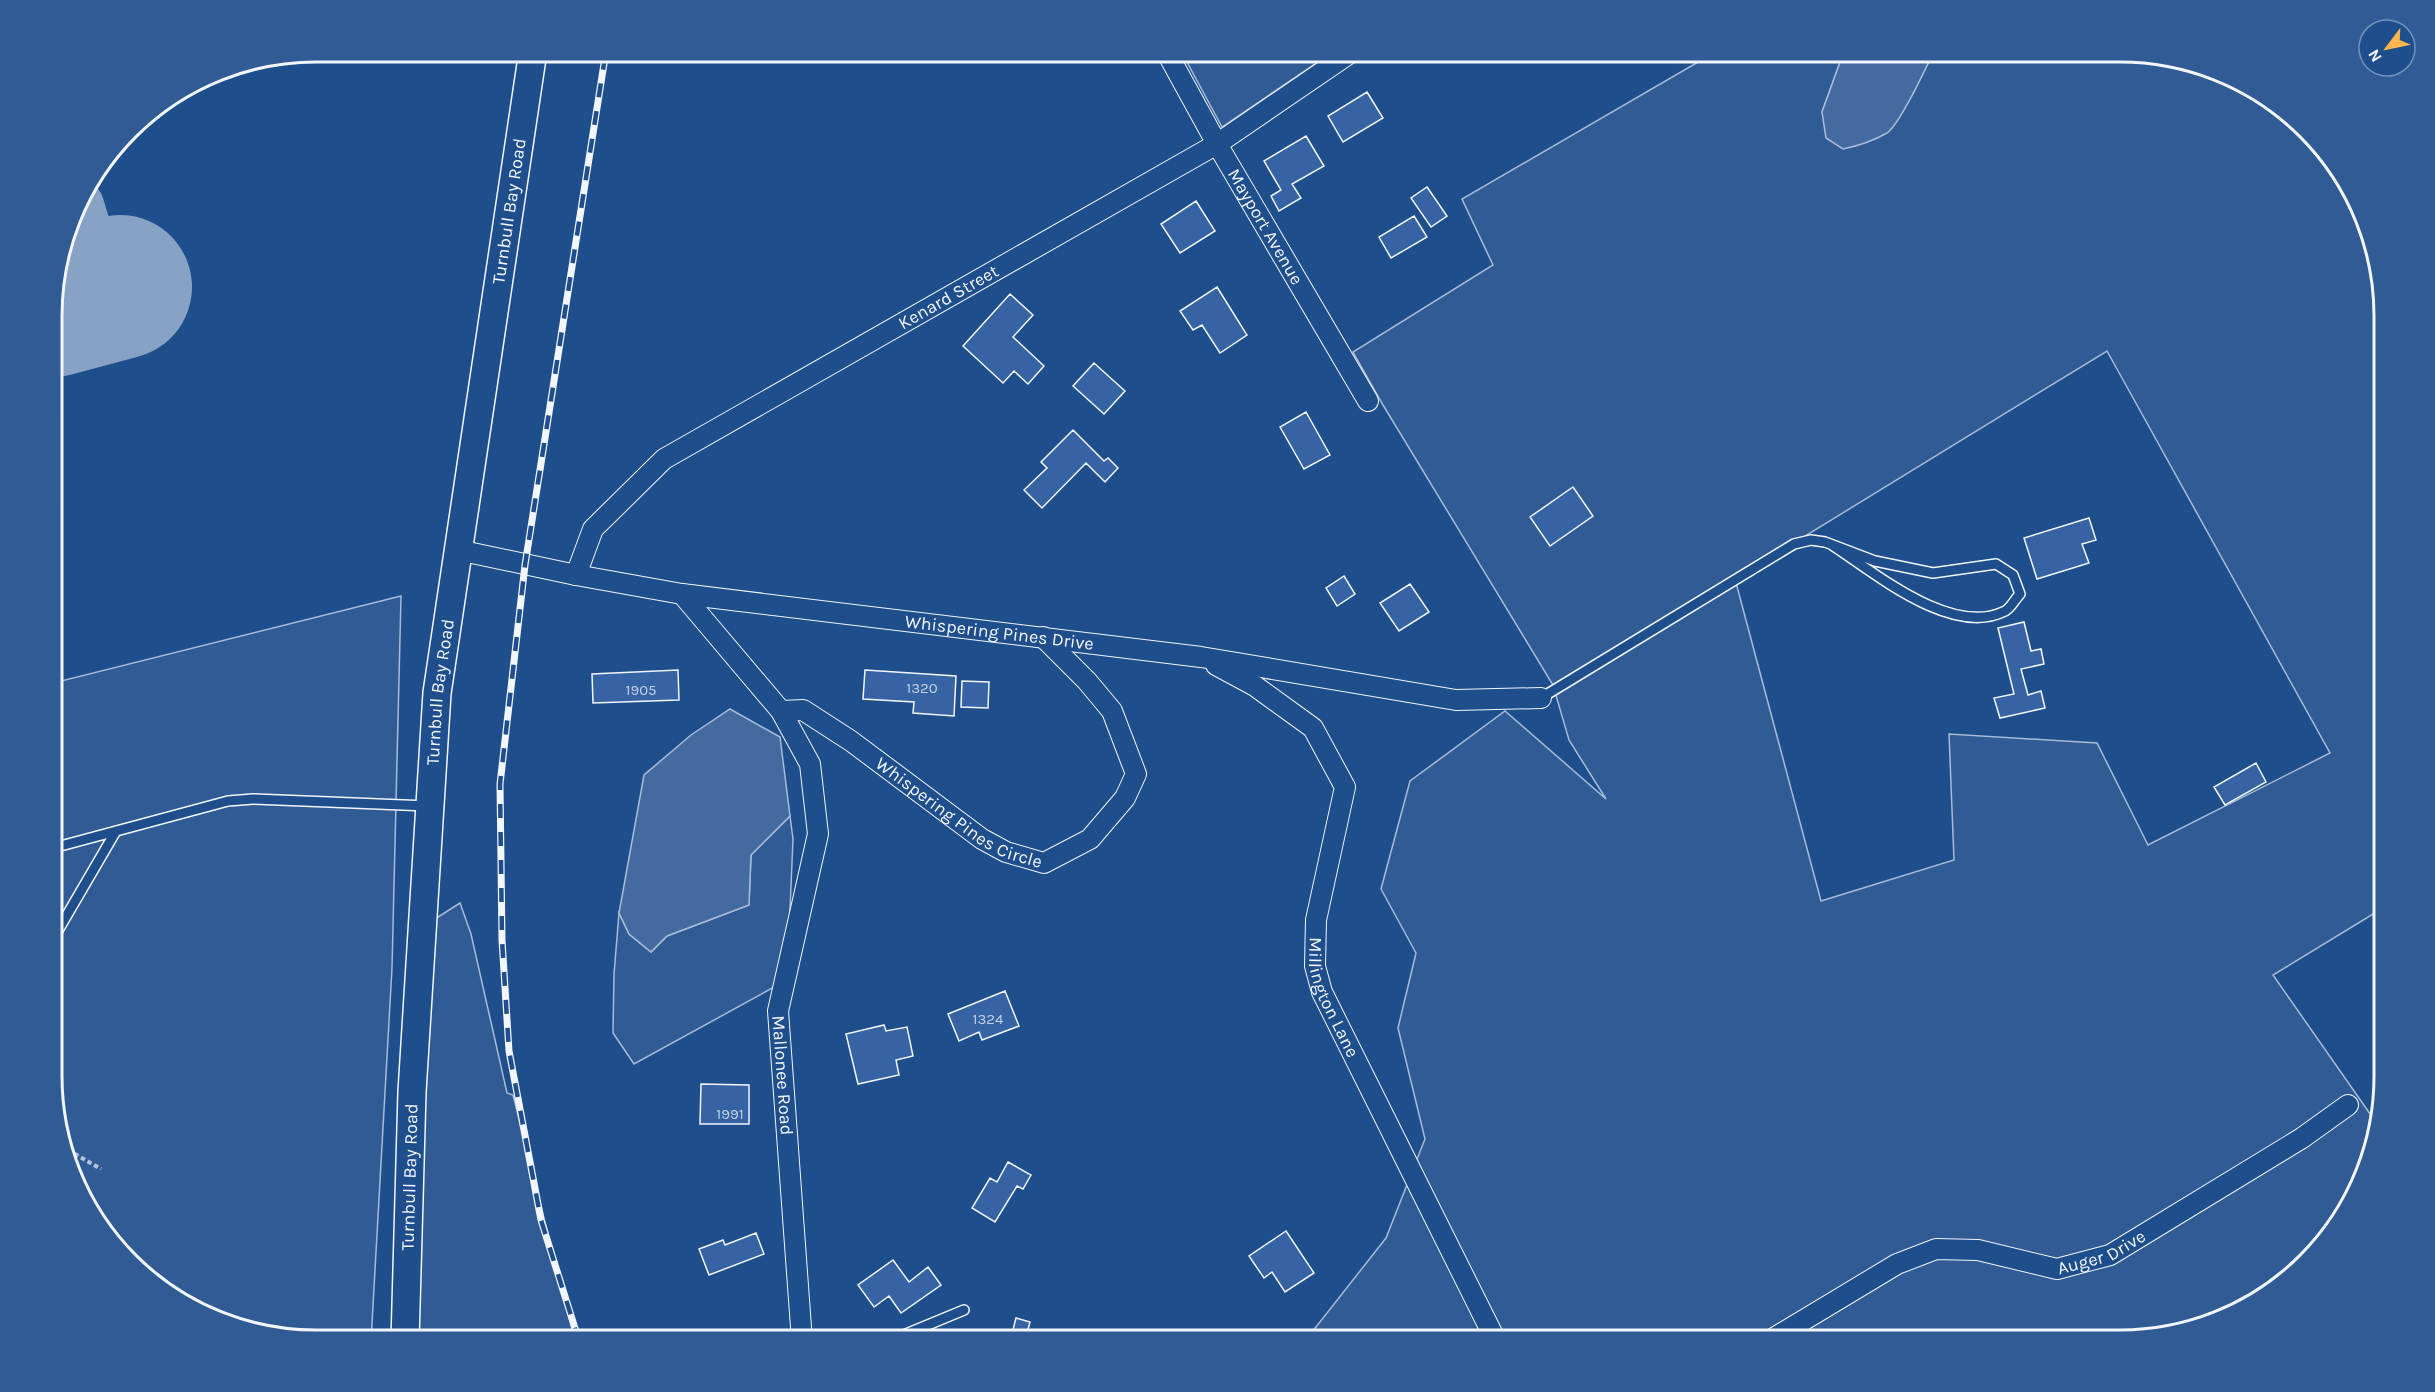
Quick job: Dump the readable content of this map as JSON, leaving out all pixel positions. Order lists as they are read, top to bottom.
{
  "streets": {
    "street": [
      "Turnbull Bay Road",
      "Mayport Avenue",
      "Kenard Street",
      "Whispering Pines Drive",
      "Whispering Pines Circle",
      "Millington Lane",
      "Mallonee Road",
      "Auger Drive"
    ]
  },
  "crossings": [
    ["Turnbull Bay Road", "Whispering Pines Drive"],
    ["Mayport Avenue", "Kenard Street"],
    ["Kenard Street", "Whispering Pines Drive"],
    ["Whispering Pines Drive", "Whispering Pines Circle"],
    ["Whispering Pines Drive", "Millington Lane"],
    ["Whispering Pines Circle", "Mallonee Road"]
  ],
  "house_numbers": [
    "1320",
    "1905",
    "1324",
    "1991"
  ],
  "north": "bottom left"
}
